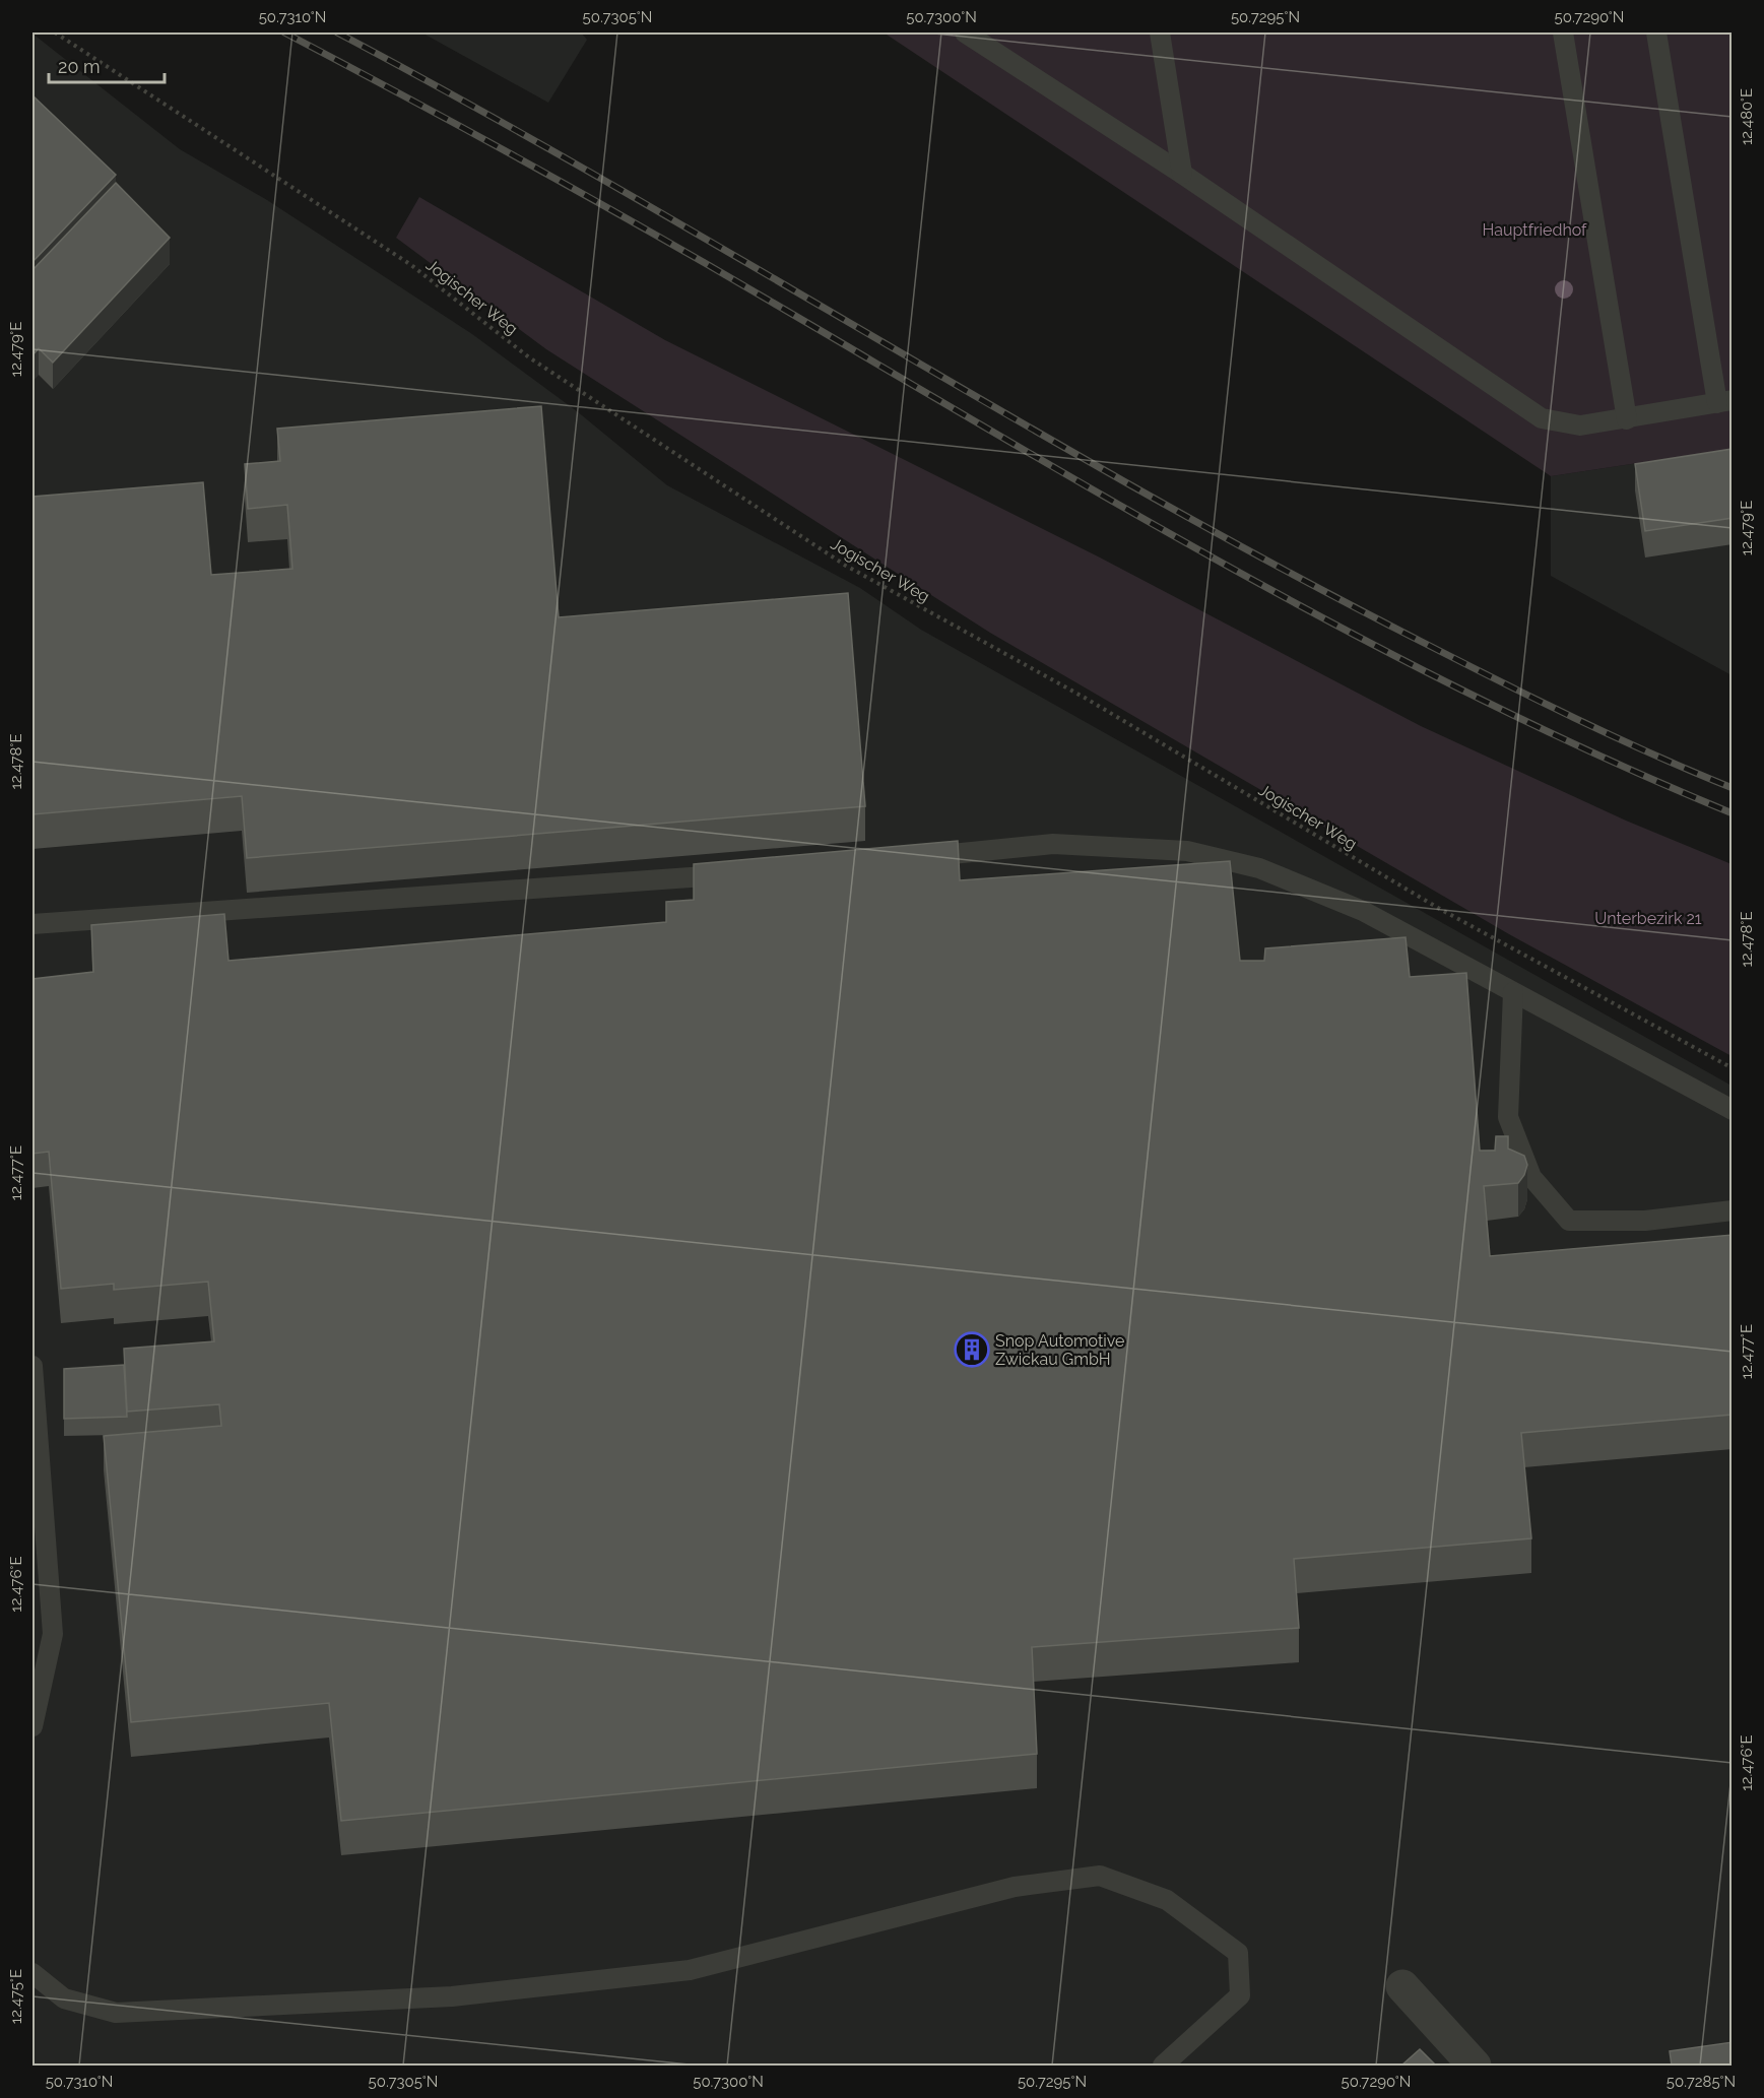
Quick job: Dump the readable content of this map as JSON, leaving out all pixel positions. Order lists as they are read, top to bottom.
{
  "streets": {
    "path": ["Jogischer Weg"]
  },
  "parks": ["Hauptfriedhof", "Unterbezirk 21"],
  "places": {
    "building": ["Snop Automotive Zwickau GmbH"]
  },
  "scale_bar": "20 m",
  "coordinates": [
    "50.7310°N",
    "50.7305°N",
    "50.7300°N",
    "50.7295°N",
    "50.7290°N",
    "12.480°E",
    "12.479°E",
    "12.478°E",
    "12.477°E",
    "12.476°E",
    "12.475°E",
    "50.7285°N"
  ]
}
